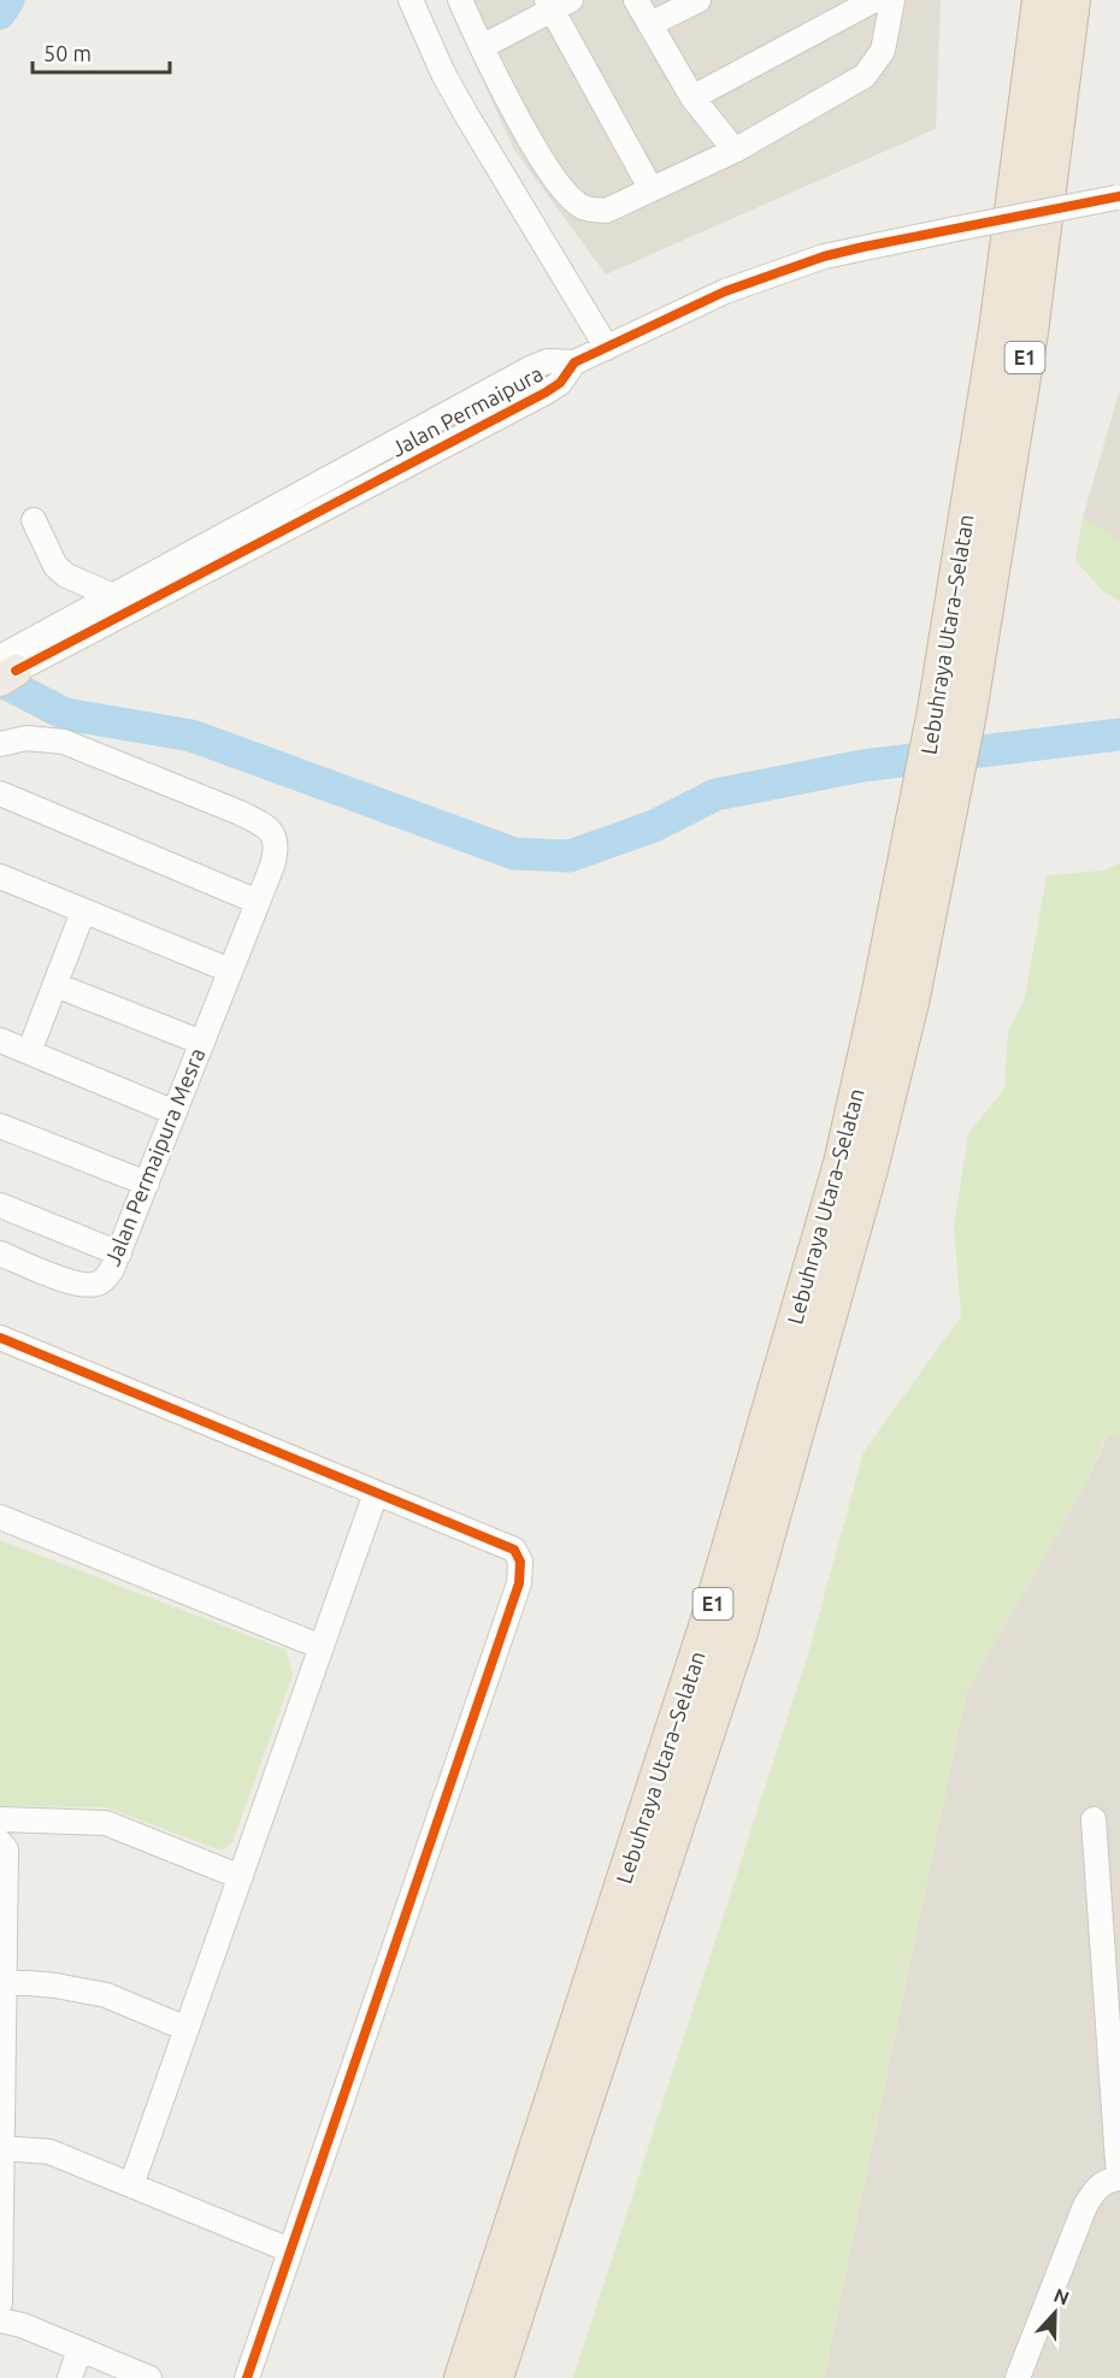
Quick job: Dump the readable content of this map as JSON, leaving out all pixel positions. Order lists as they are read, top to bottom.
{
  "streets": {
    "highway": ["E1", "Lebuhraya Utara–Selatan"],
    "street": ["Jalan Permaipura", "Jalan Permaipura Mesra"]
  },
  "scale_bar": "50 m",
  "north": "top"
}
